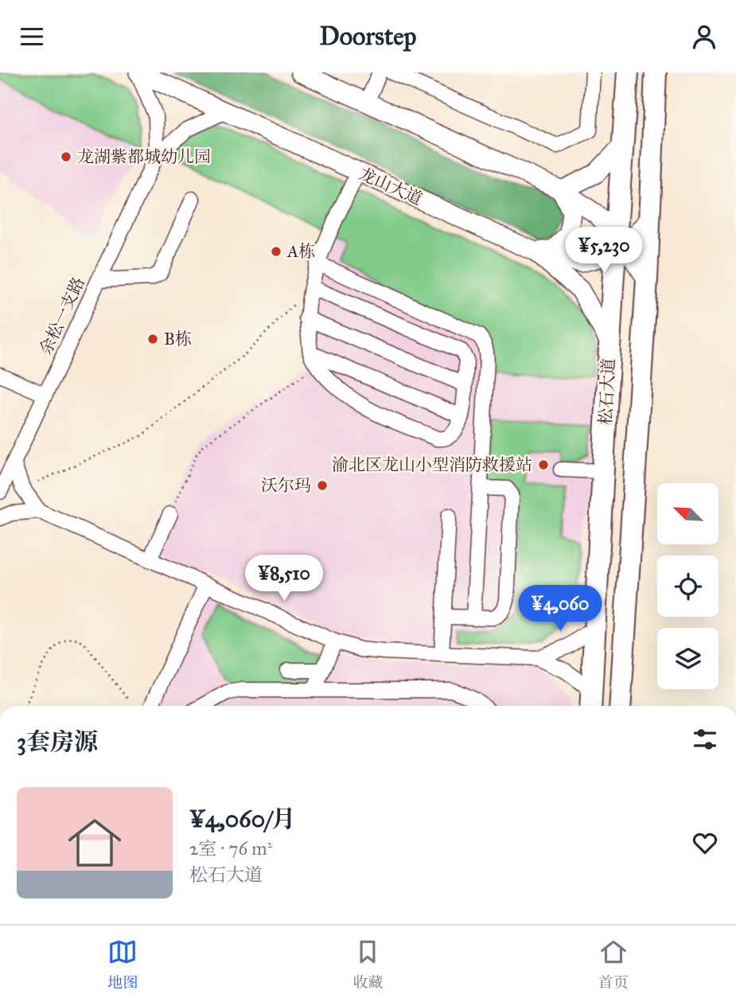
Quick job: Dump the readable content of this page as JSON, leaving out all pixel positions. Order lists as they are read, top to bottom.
{
  "streets": {
    "highway": ["松石大道"],
    "main road": ["龙山大道"],
    "street": ["余松一支路"]
  },
  "crossings": [
    ["龙山大道", "松石大道"]
  ],
  "places": [
    "龙湖紫都城幼儿园",
    "A栋",
    "B栋",
    "渝北区龙山小型消防救援站",
    "沃尔玛"
  ],
  "north": "top left",
  "page": {
    "header": "Doorstep",
    "price": ["¥5,230", "¥8,510", "¥4,060"],
    "heading": "3套房源",
    "list": [
      {
        "name": "¥4,060/月",
        "note": "2室 · 76 m² · 松石大道"
      }
    ],
    "tabs": ["地图", "收藏", "首页"]
  }
}
